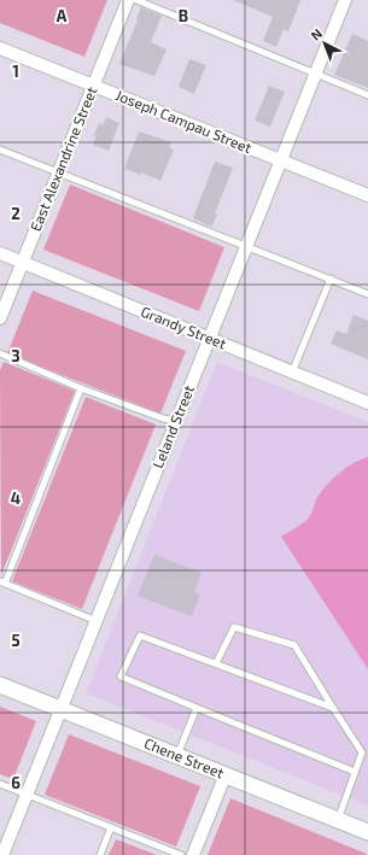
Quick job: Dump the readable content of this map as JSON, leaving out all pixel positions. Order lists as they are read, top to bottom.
{
  "streets": {
    "street": [
      "Joseph Campau Street",
      "East Alexandrine Street",
      "Grandy Street",
      "Leland Street",
      "Chene Street"
    ]
  },
  "crossings": [
    ["Joseph Campau Street", "East Alexandrine Street"],
    ["Joseph Campau Street", "Leland Street"],
    ["East Alexandrine Street", "Grandy Street"],
    ["Grandy Street", "Leland Street"],
    ["Leland Street", "Chene Street"]
  ],
  "north": "top left",
  "grid": {
    "columns": ["A", "B"],
    "rows": [
      "1",
      "2",
      "3",
      "4",
      "5",
      "6"
    ]
  }
}
